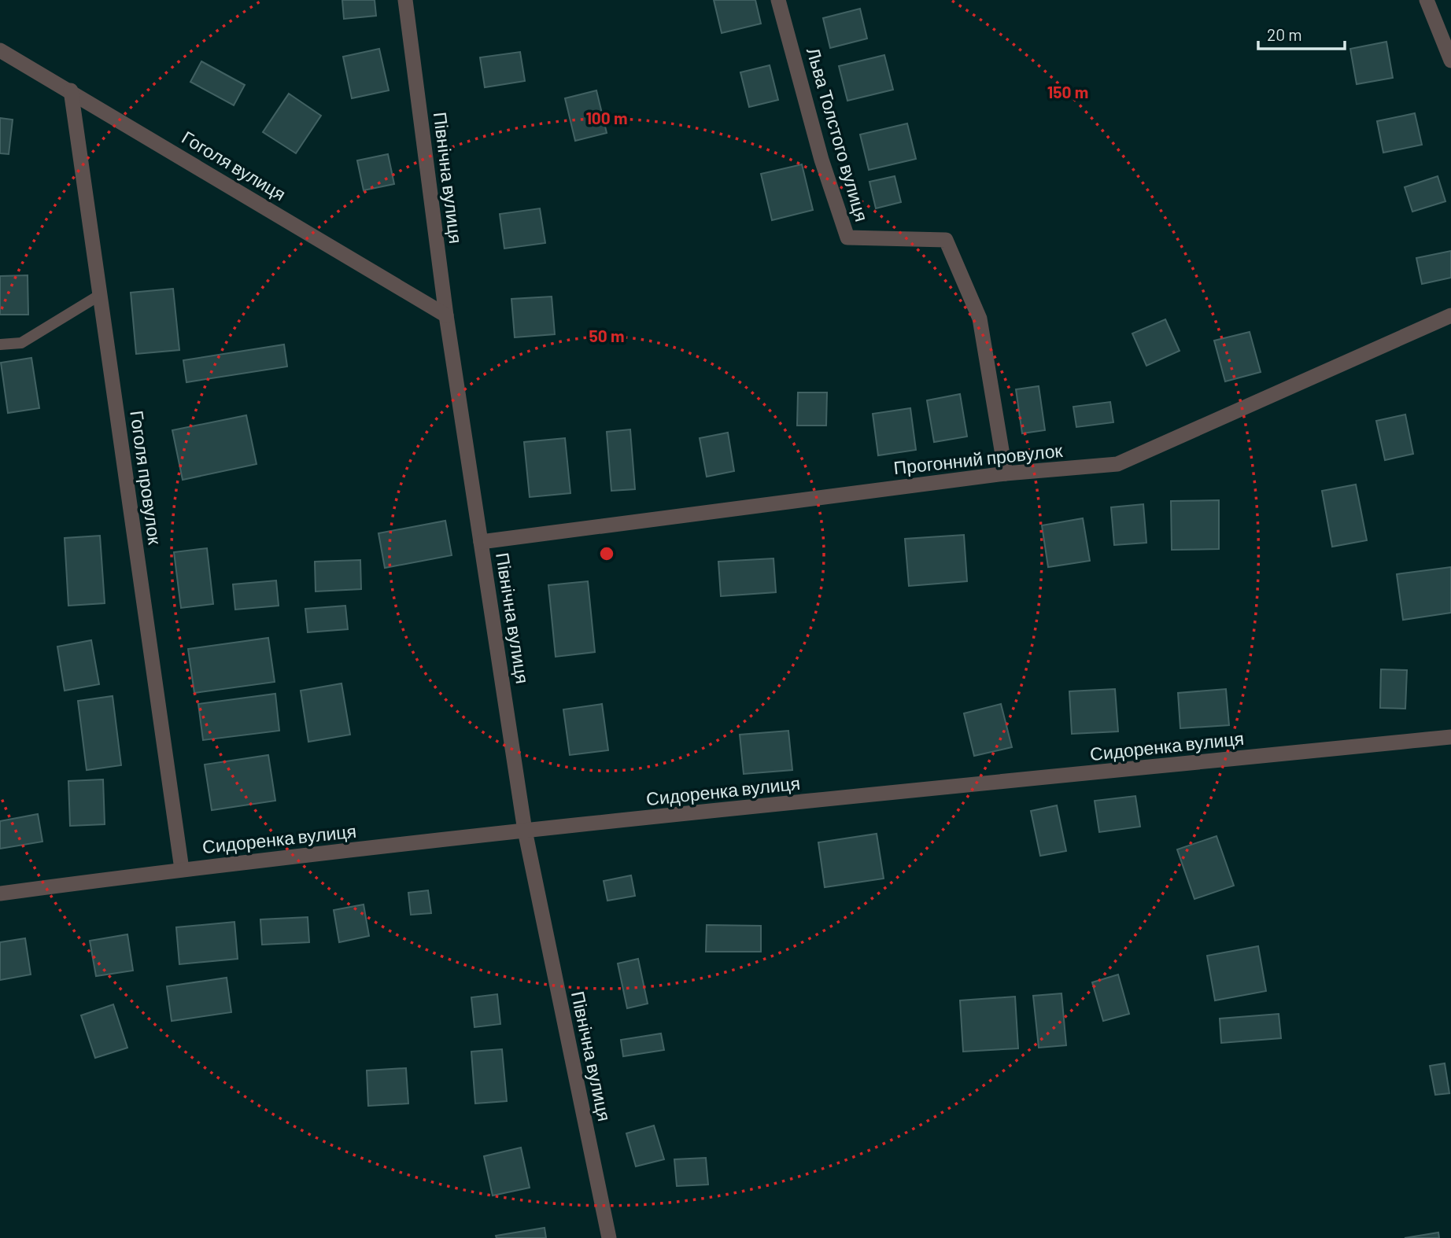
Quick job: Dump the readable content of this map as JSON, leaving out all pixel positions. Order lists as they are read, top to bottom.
{
  "streets": {
    "street": [
      "Льва Толстого вулиця",
      "Гоголя вулиця",
      "Північна вулиця",
      "Прогонний провулок",
      "Гоголя провулок",
      "Сидоренка вулиця"
    ]
  },
  "crossings": [
    ["Льва Толстого вулиця", "Прогонний провулок"],
    ["Гоголя вулиця", "Північна вулиця"],
    ["Гоголя вулиця", "Гоголя провулок"],
    ["Північна вулиця", "Прогонний провулок"],
    ["Північна вулиця", "Сидоренка вулиця"],
    ["Гоголя провулок", "Сидоренка вулиця"]
  ],
  "scale_bar": "20 m",
  "rings": ["150 m", "100 m", "50 m"]
}
